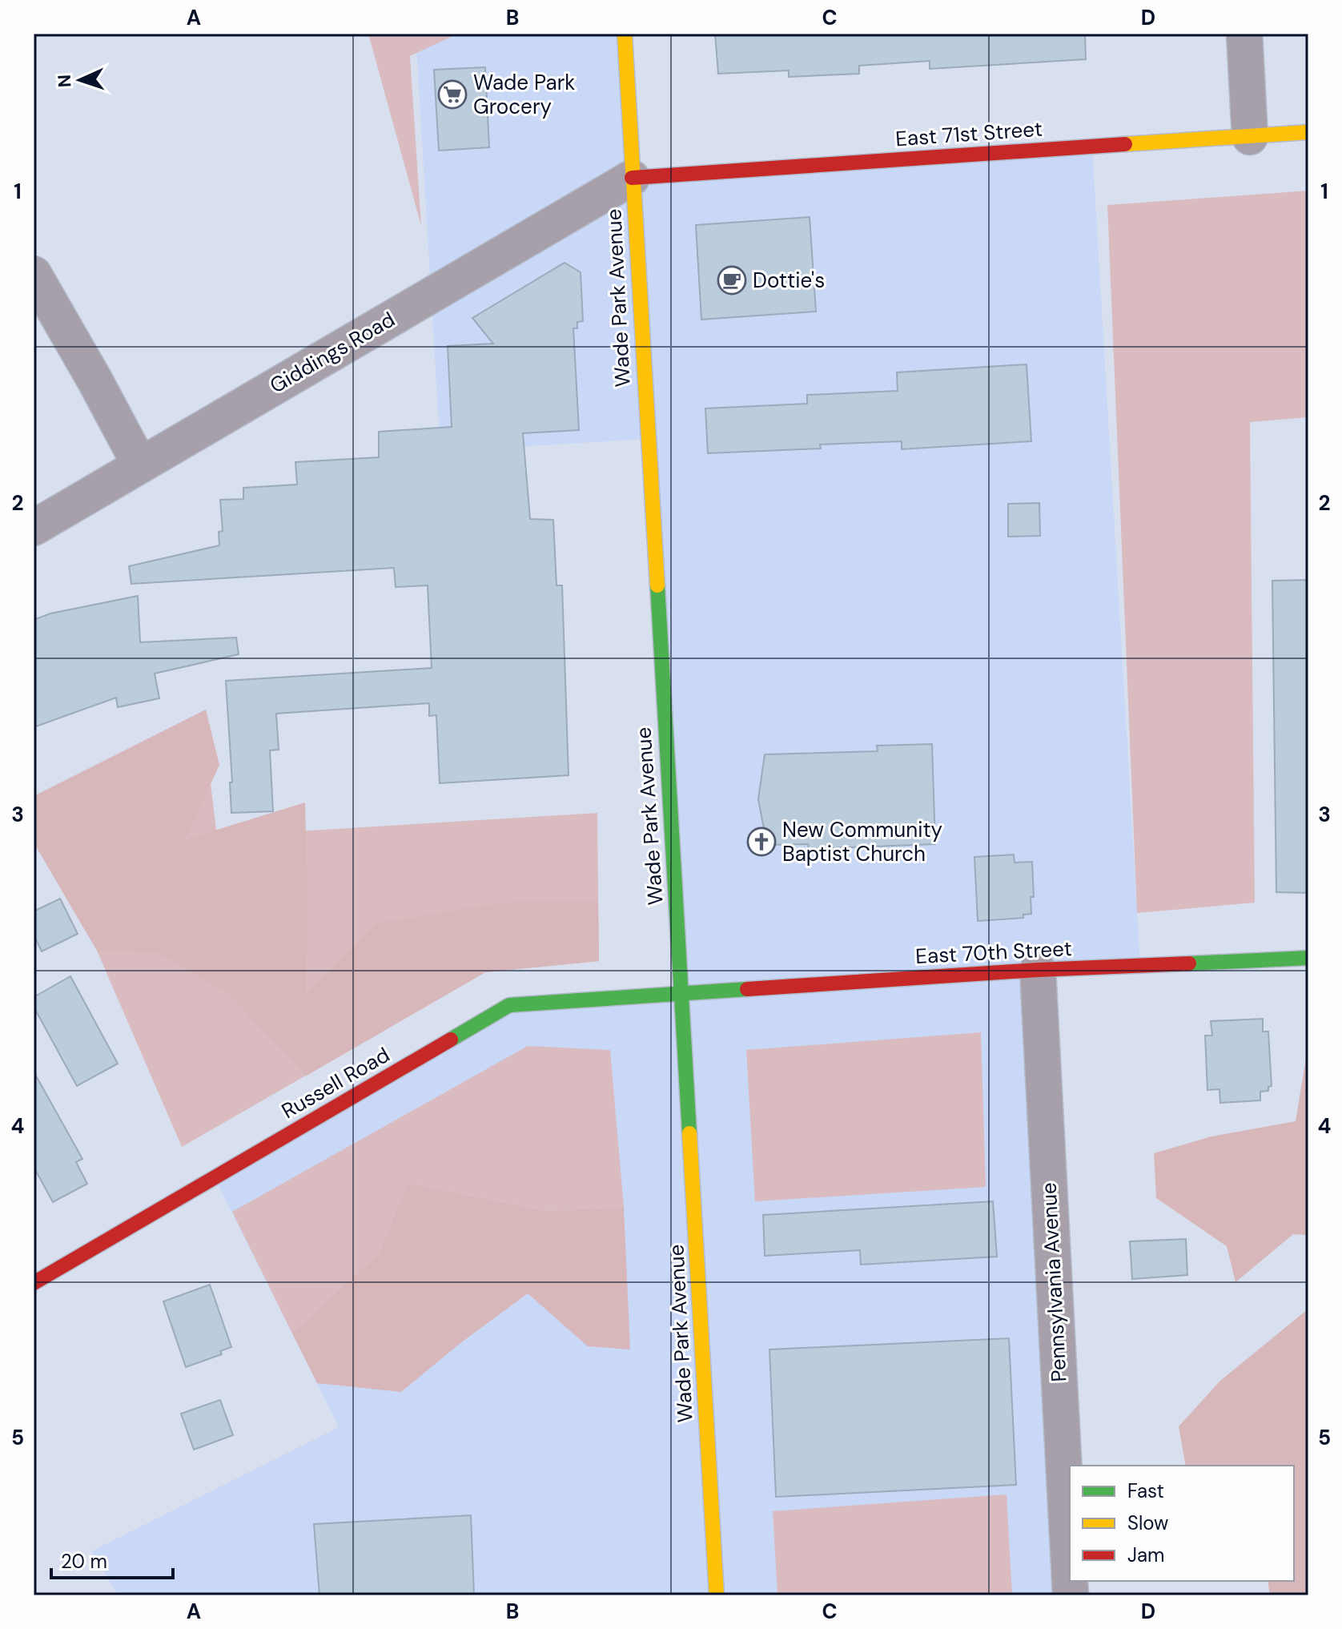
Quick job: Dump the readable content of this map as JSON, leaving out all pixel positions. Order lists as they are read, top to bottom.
{
  "streets": {
    "street": [
      "East 71st Street",
      "Wade Park Avenue",
      "Giddings Road",
      "East 70th Street",
      "Russell Road",
      "Pennsylvania Avenue"
    ]
  },
  "crossings": [
    ["East 71st Street", "Wade Park Avenue"],
    ["East 71st Street", "Giddings Road"],
    ["Wade Park Avenue", "Giddings Road"],
    ["Wade Park Avenue", "East 70th Street"],
    ["Wade Park Avenue", "Russell Road"],
    ["East 70th Street", "Russell Road"],
    ["East 70th Street", "Pennsylvania Avenue"]
  ],
  "places": {
    "supermarket": ["Wade Park Grocery"],
    "cafe": ["Dottie's"],
    "church": ["New Community Baptist Church"]
  },
  "legend": ["Fast", "Slow", "Jam"],
  "scale_bar": "20 m",
  "north": "left",
  "grid": {
    "columns": [
      "A",
      "B",
      "C",
      "D"
    ],
    "rows": [
      "1",
      "2",
      "3",
      "4",
      "5"
    ]
  }
}
